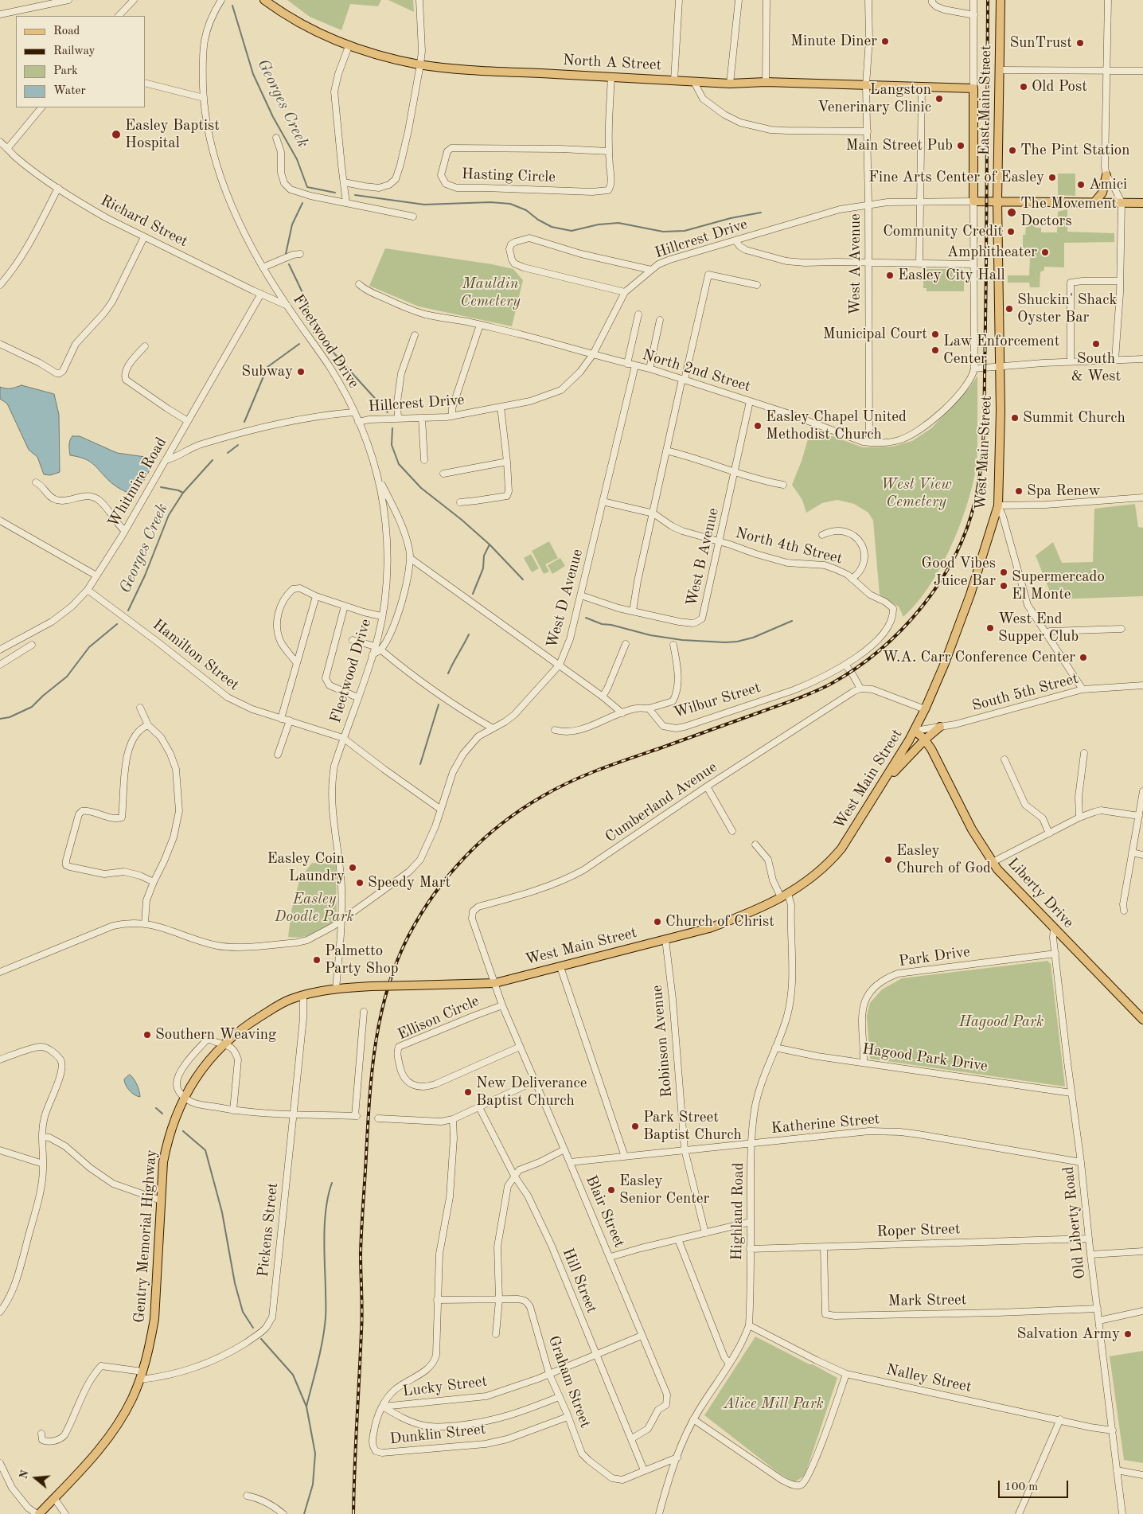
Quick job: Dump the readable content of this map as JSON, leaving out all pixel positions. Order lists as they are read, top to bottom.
{
  "streets": {
    "main road": [
      "North A Street",
      "East Main Street",
      "West Main Street",
      "Liberty Drive",
      "Gentry Memorial Highway"
    ],
    "street": [
      "Hasting Circle",
      "Richard Street",
      "Hillcrest Drive",
      "West A Avenue",
      "Fleetwood Drive",
      "North 2nd Street",
      "Whitmire Road",
      "North 4th Street",
      "West B Avenue",
      "West D Avenue",
      "Hamilton Street",
      "South 5th Street",
      "Wilbur Street",
      "Cumberland Avenue",
      "Park Drive",
      "Ellison Circle",
      "Robinson Avenue",
      "Hagood Park Drive",
      "Katherine Street",
      "Blair Street",
      "Highland Road",
      "Old Liberty Road",
      "Pickens Street",
      "Roper Street",
      "Hill Street",
      "Mark Street",
      "Nalley Street",
      "Graham Street",
      "Lucky Street",
      "Dunklin Street"
    ]
  },
  "crossings": [
    ["North A Street", "Hasting Circle"],
    ["North A Street", "West A Avenue"],
    ["East Main Street", "West Main Street"],
    ["Richard Street", "Fleetwood Drive"],
    ["Richard Street", "Whitmire Road"],
    ["Hillcrest Drive", "West A Avenue"],
    ["Hillcrest Drive", "Fleetwood Drive"],
    ["Hillcrest Drive", "North 2nd Street"],
    ["Hillcrest Drive", "Whitmire Road"],
    ["West A Avenue", "North 2nd Street"],
    ["Fleetwood Drive", "West Main Street"],
    ["Fleetwood Drive", "West D Avenue"],
    ["Fleetwood Drive", "Hamilton Street"],
    ["Fleetwood Drive", "Gentry Memorial Highway"],
    ["North 2nd Street", "West B Avenue"],
    ["North 2nd Street", "West D Avenue"],
    ["West Main Street", "South 5th Street"],
    ["West Main Street", "Cumberland Avenue"],
    ["West Main Street", "Liberty Drive"],
    ["West Main Street", "Robinson Avenue"],
    ["West Main Street", "Blair Street"],
    ["West Main Street", "Highland Road"],
    ["West Main Street", "Gentry Memorial Highway"],
    ["Whitmire Road", "Hamilton Street"],
    ["North 4th Street", "West B Avenue"],
    ["North 4th Street", "West D Avenue"],
    ["North 4th Street", "Wilbur Street"],
    ["West B Avenue", "West D Avenue"],
    ["West D Avenue", "Hamilton Street"],
    ["South 5th Street", "Liberty Drive"],
    ["Cumberland Avenue", "Blair Street"],
    ["Liberty Drive", "Old Liberty Road"],
    ["Park Drive", "Hagood Park Drive"],
    ["Park Drive", "Old Liberty Road"],
    ["Ellison Circle", "Blair Street"],
    ["Robinson Avenue", "Katherine Street"],
    ["Hagood Park Drive", "Highland Road"],
    ["Hagood Park Drive", "Old Liberty Road"],
    ["Katherine Street", "Blair Street"],
    ["Katherine Street", "Highland Road"],
    ["Katherine Street", "Old Liberty Road"],
    ["Blair Street", "Hill Street"],
    ["Blair Street", "Lucky Street"],
    ["Highland Road", "Roper Street"],
    ["Highland Road", "Nalley Street"],
    ["Highland Road", "Graham Street"],
    ["Old Liberty Road", "Roper Street"],
    ["Old Liberty Road", "Mark Street"],
    ["Old Liberty Road", "Nalley Street"],
    ["Pickens Street", "Gentry Memorial Highway"],
    ["Roper Street", "Mark Street"],
    ["Hill Street", "Graham Street"],
    ["Hill Street", "Lucky Street"],
    ["Graham Street", "Lucky Street"],
    ["Graham Street", "Dunklin Street"],
    ["Lucky Street", "Dunklin Street"]
  ],
  "water": ["Georges Creek"],
  "parks": [
    "Mauldin Cemetery",
    "West View Cemetery",
    "Easley Doodle Park",
    "Hagood Park",
    "Alice Mill Park"
  ],
  "places": [
    "Minute Diner",
    "SunTrust",
    "Old Post",
    "Langston Venerinary Clinic",
    "Easley Baptist Hospital",
    "Main Street Pub",
    "The Pint Station",
    "Fine Arts Center of Easley",
    "Amici",
    "The Movement Doctors",
    "Community Credit",
    "Amphitheater",
    "Easley City Hall",
    "Shuckin' Shack Oyster Bar",
    "Municipal Court",
    "South & West",
    "Law Enforcement Center",
    "Subway",
    "Summit Church",
    "Easley Chapel United Methodist Church",
    "Spa Renew",
    "Good Vibes Juice Bar",
    "Supermercado El Monte",
    "West End Supper Club",
    "W.A. Carr Conference Center",
    "Easley Church of God",
    "Easley Coin Laundry",
    "Speedy Mart",
    "Church of Christ",
    "Palmetto Party Shop",
    "Southern Weaving",
    "New Deliverance Baptist Church",
    "Park Street Baptist Church",
    "Easley Senior Center",
    "Salvation Army"
  ],
  "legend": [
    "Road",
    "Railway",
    "Park",
    "Water"
  ],
  "scale_bar": "100 m",
  "north": "left"
}
